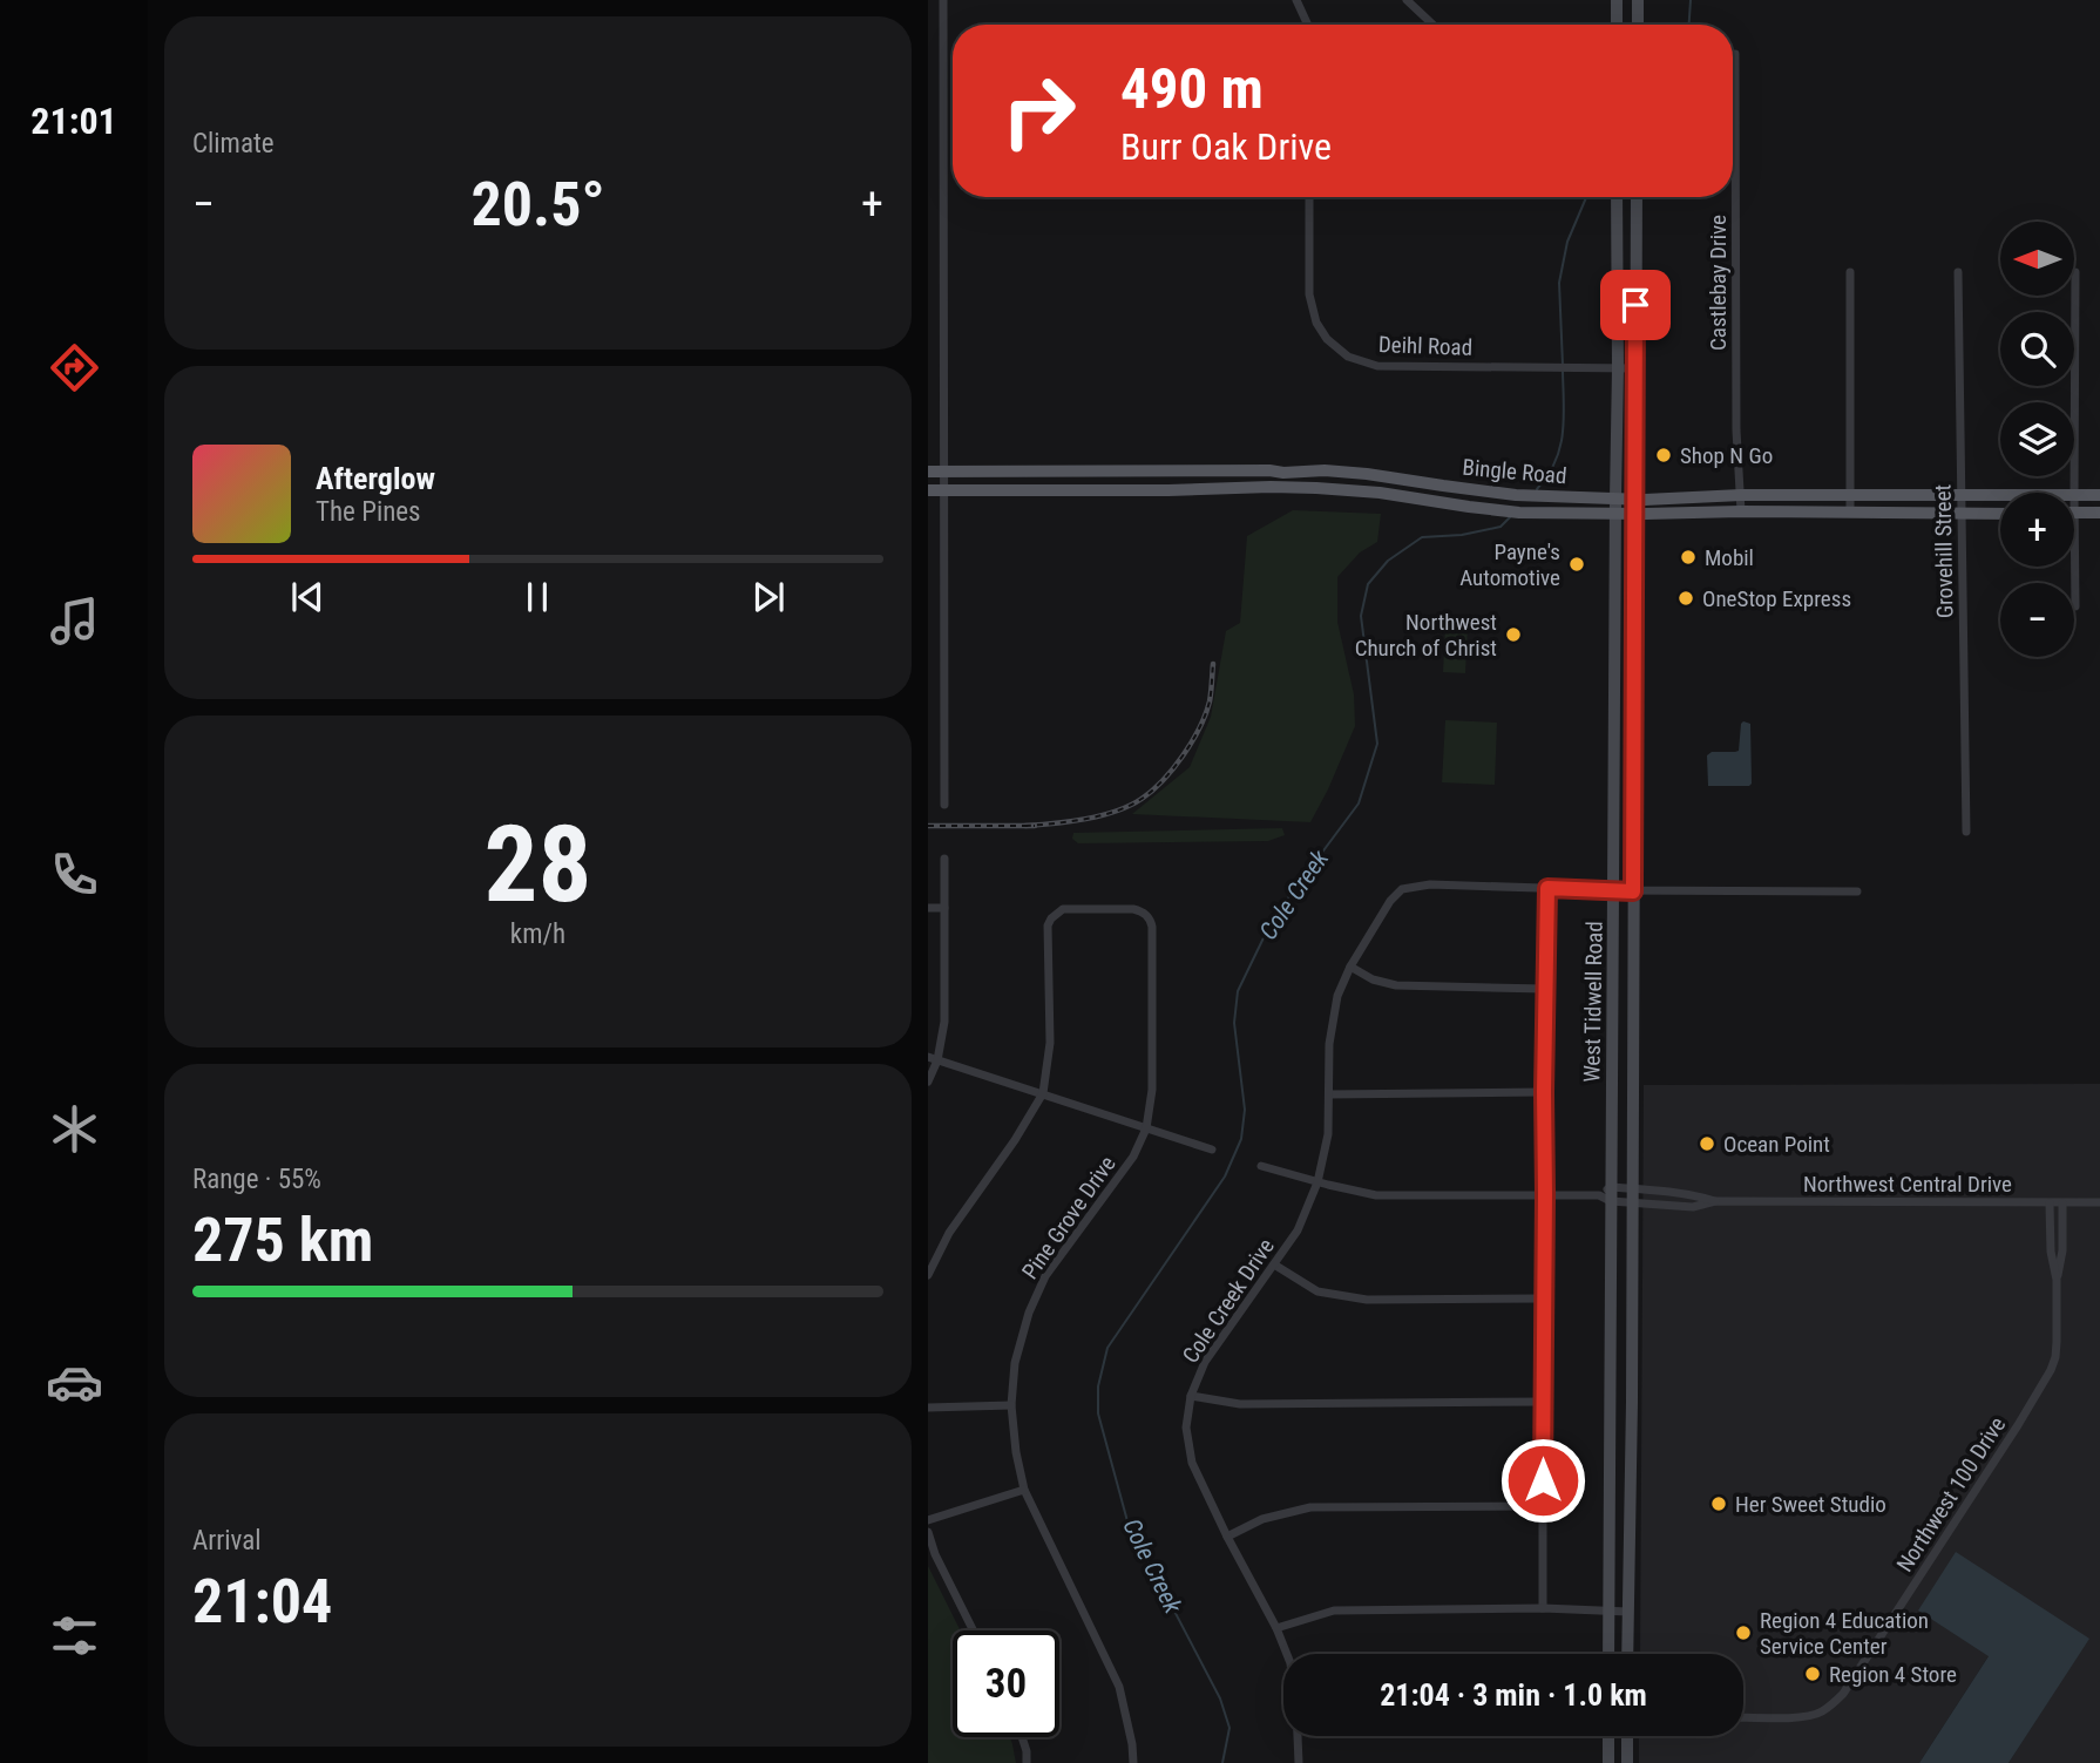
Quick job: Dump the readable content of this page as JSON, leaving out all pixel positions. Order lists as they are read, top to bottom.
{
  "streets": {
    "main road": ["Bingle Road", "West Tidwell Road"],
    "street": [
      "Castlebay Drive",
      "Deihl Road",
      "Grovehill Street",
      "Northwest Central Drive",
      "Pine Grove Drive",
      "Cole Creek Drive",
      "Northwest 100 Drive"
    ]
  },
  "crossings": [
    ["Castlebay Drive", "Bingle Road"],
    ["Deihl Road", "West Tidwell Road"],
    ["Bingle Road", "Grovehill Street"],
    ["Bingle Road", "West Tidwell Road"],
    ["West Tidwell Road", "Northwest Central Drive"],
    ["Northwest Central Drive", "Northwest 100 Drive"]
  ],
  "water": ["Cole Creek"],
  "places": [
    "Shop N Go",
    "Mobil",
    "Payne's Automotive",
    "OneStop Express",
    "Northwest Church of Christ",
    "Ocean Point",
    "Her Sweet Studio",
    "Region 4 Education Service Center",
    "Region 4 Store"
  ],
  "north": "left",
  "page": {
    "tabs": "21:01",
    "tile": [
      "Climate",
      ["28", "km/h"],
      ["Range · 55%", "275 km"],
      ["Arrival", "21:04"]
    ],
    "turn": ["490 m", "Burr Oak Drive"],
    "heat": ["−", "20.5°", "+"],
    "map_buttons": ["+", "−"],
    "song": ["Afterglow", "The Pines"],
    "limit": "30",
    "trip": "21:04 · 3 min · 1.0 km"
  }
}
